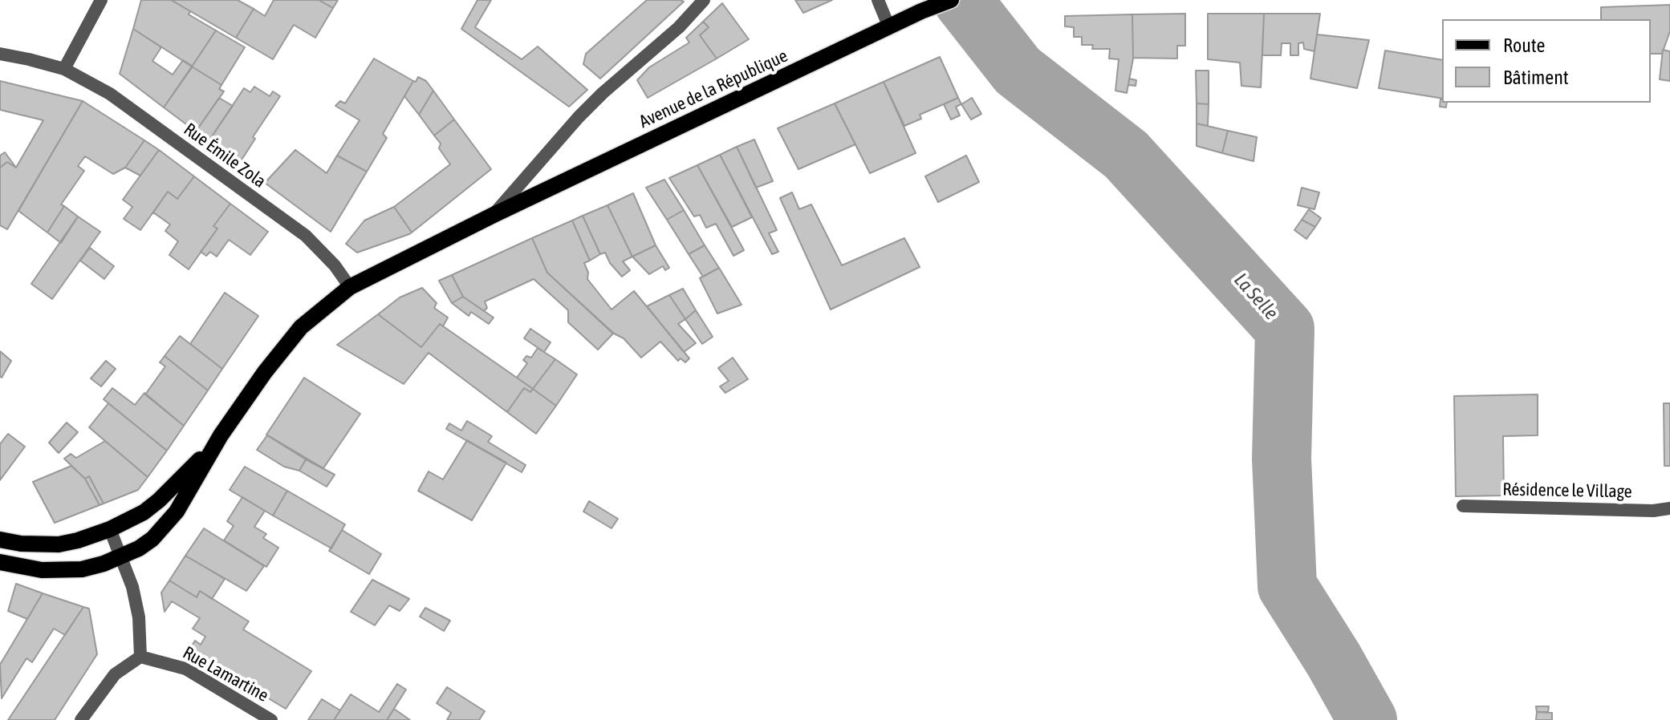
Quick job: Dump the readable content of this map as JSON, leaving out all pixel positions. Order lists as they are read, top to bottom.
{
  "streets": {
    "main road": ["Avenue de la République"],
    "street": ["Rue Émile Zola", "Résidence le Village", "Rue Lamartine"]
  },
  "crossings": [
    ["Avenue de la République", "Rue Émile Zola"]
  ],
  "water": ["La Selle"],
  "legend": ["Route", "Bâtiment"]
}
